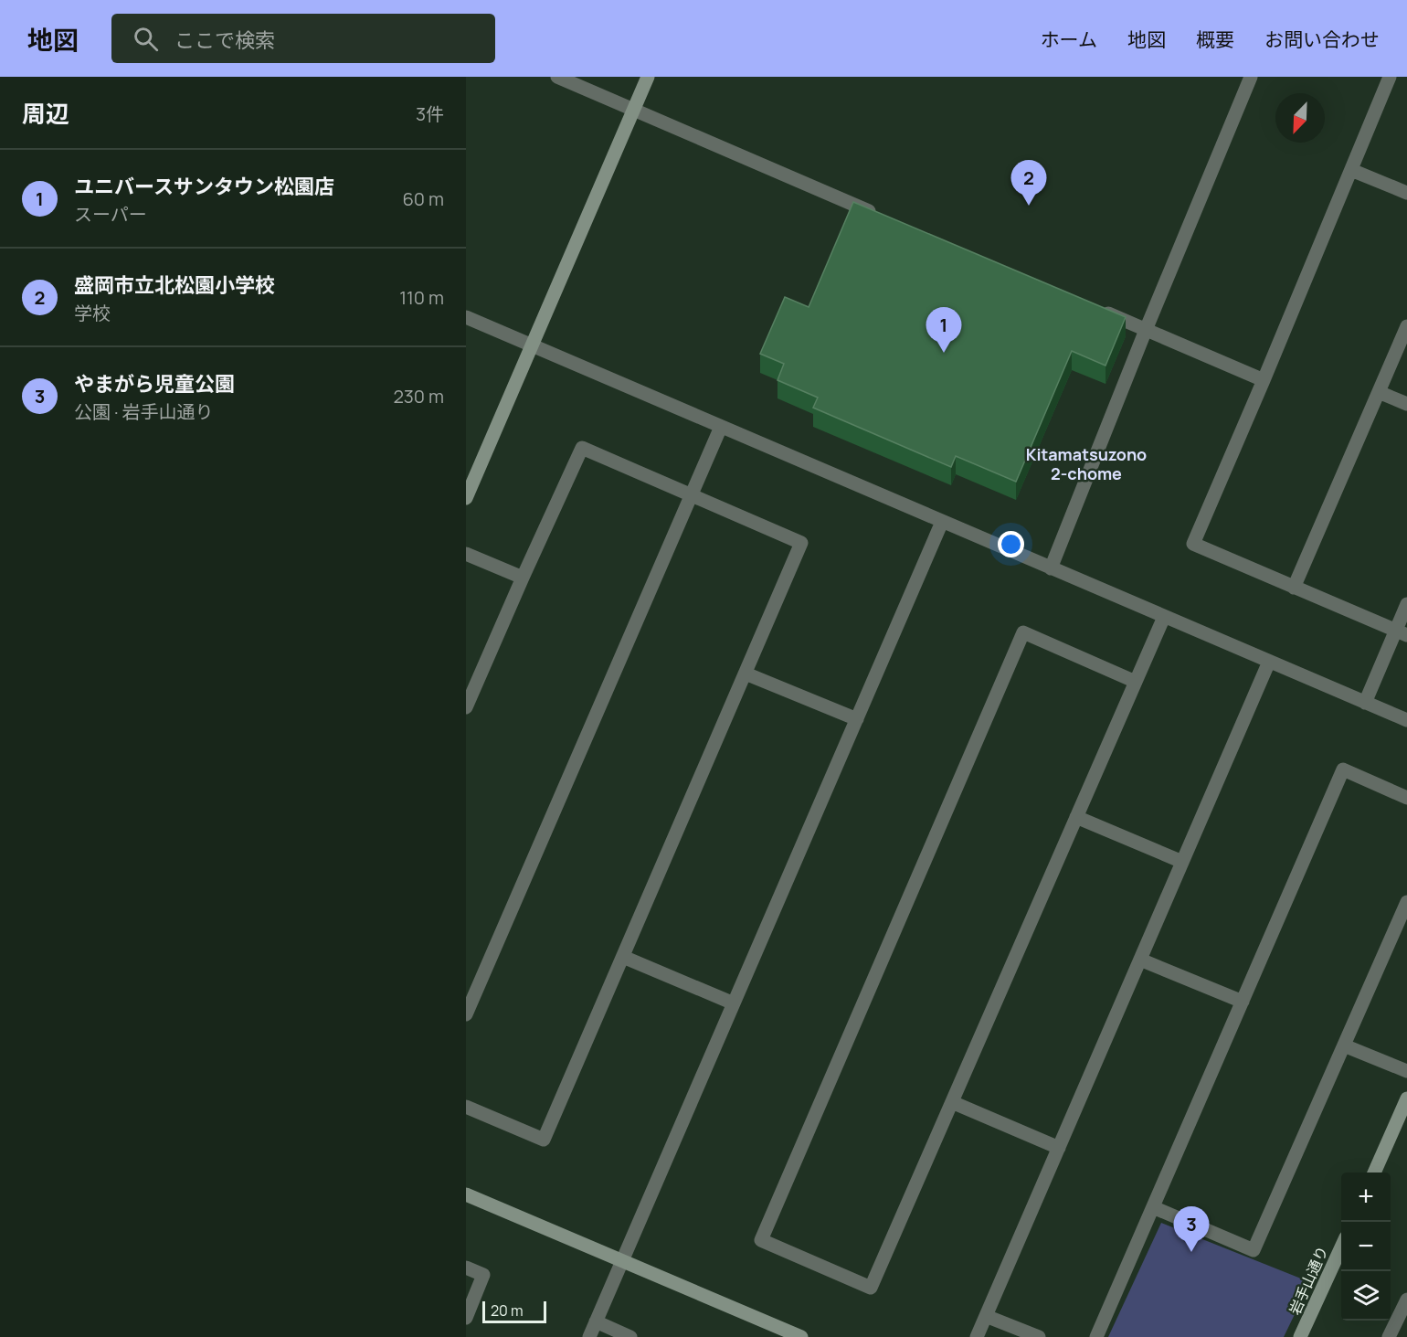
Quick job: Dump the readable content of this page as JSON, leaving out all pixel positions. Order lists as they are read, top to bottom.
{
  "streets": {
    "street": ["岩手山通り"]
  },
  "districts": ["Kitamatsuzono 2-chome"],
  "scale_bar": "20 m",
  "north": "bottom left",
  "page": {
    "header": "地図",
    "search": "ここで検索",
    "nav": [
      "ホーム",
      "地図",
      "概要",
      "お問い合わせ"
    ],
    "heading": ["周辺", "3件"],
    "list": [
      {
        "mark": "1",
        "name": "ユニバースサンタウン松園店",
        "note": "スーパー",
        "value": "60 m"
      },
      {
        "mark": "2",
        "name": "盛岡市立北松園小学校",
        "note": "学校",
        "value": "110 m"
      },
      {
        "mark": "3",
        "name": "やまがら児童公園",
        "note": "公園 · 岩手山通り",
        "value": "230 m"
      }
    ],
    "pins": ["2", "1", "3"],
    "map_buttons": ["+", "−"],
    "scale": "20 m"
  }
}
